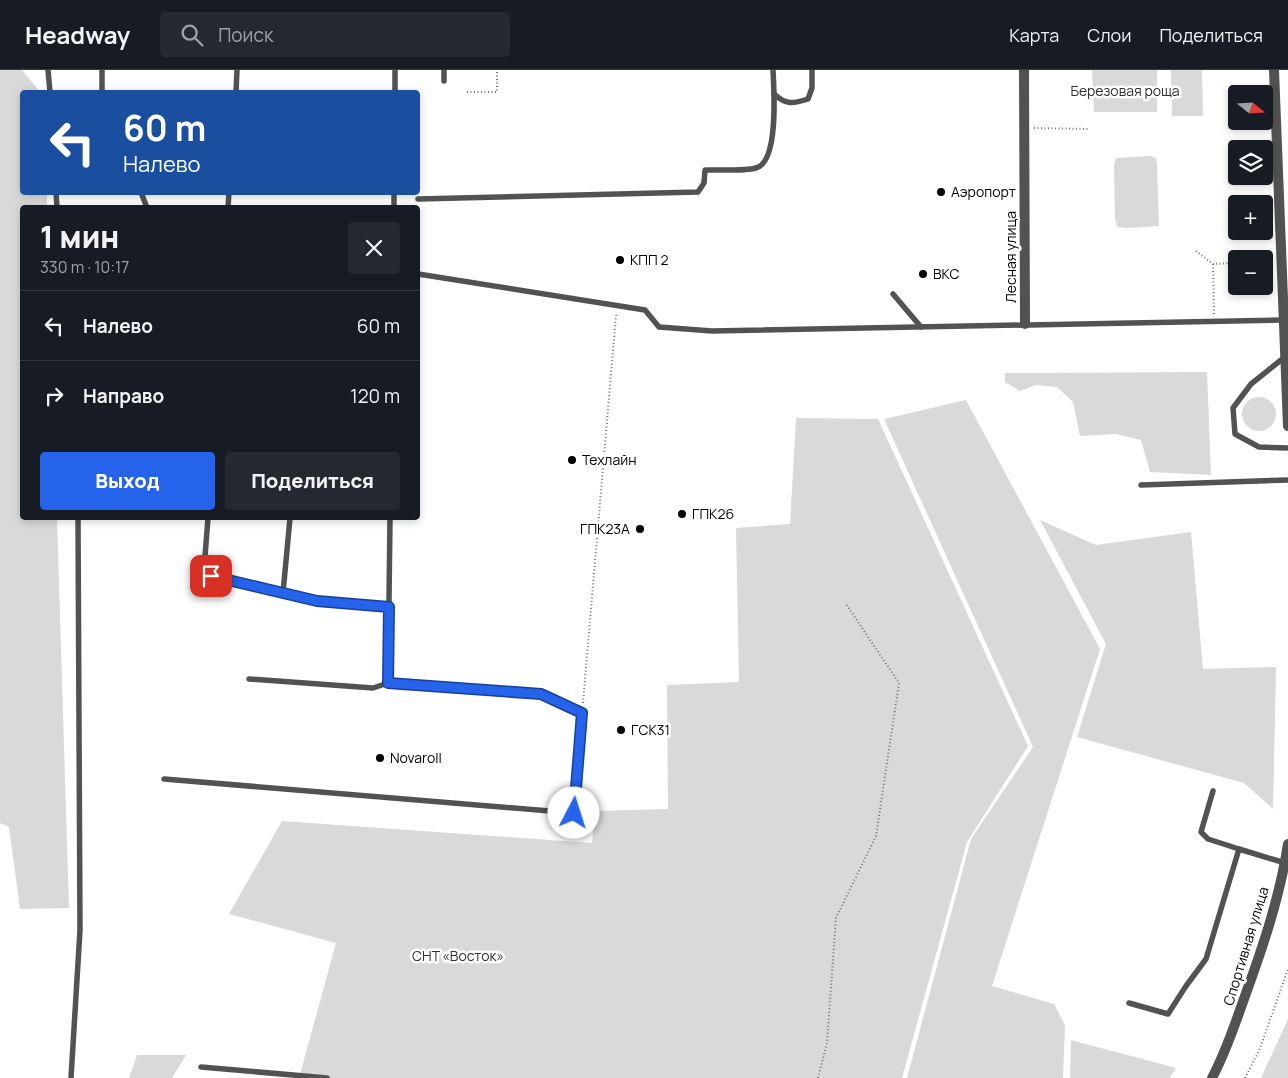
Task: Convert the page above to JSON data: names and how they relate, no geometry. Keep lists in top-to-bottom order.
{
  "streets": {
    "street": ["Лесная улица", "Спортивная улица"]
  },
  "parks": ["Березовая роща", "СНТ «Восток»"],
  "places": [
    "Аэропорт",
    "КПП 2",
    "ВКС",
    "Техлайн",
    "ГПК26",
    "ГПК23А",
    "ГСК31",
    "Novaroll"
  ],
  "north": "right",
  "page": {
    "header": "Headway",
    "search": "Поиск",
    "nav": ["Карта", "Слои", "Поделиться"],
    "map_buttons": ["+", "−"],
    "turn": ["60 m", "Налево"],
    "heading": ["1 мин", "330 m · 10:17"],
    "list": [
      {
        "name": "Налево",
        "value": "60 m"
      },
      {
        "name": "Направо",
        "value": "120 m"
      }
    ],
    "buttons": ["Выход", "Поделиться"]
  }
}
